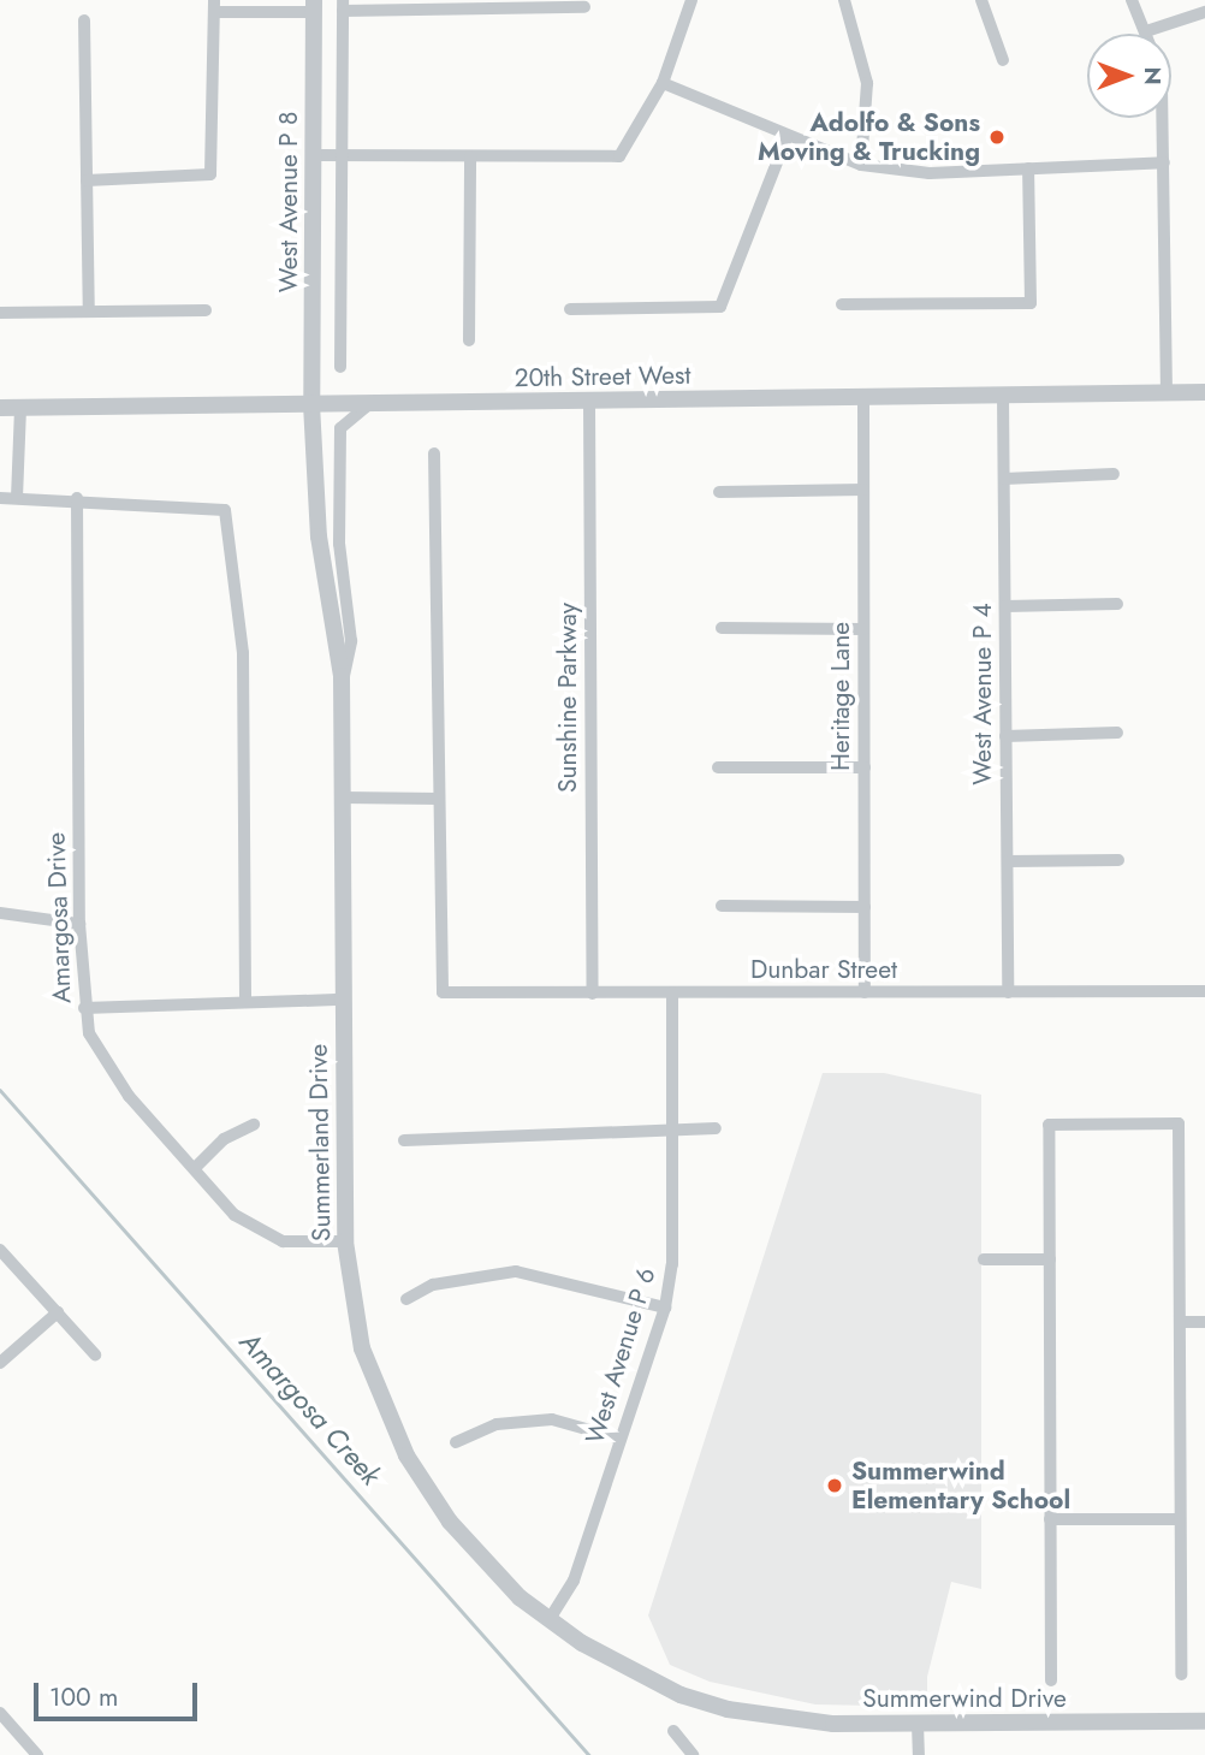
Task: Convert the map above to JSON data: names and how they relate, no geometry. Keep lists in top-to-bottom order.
{
  "streets": {
    "street": [
      "West Avenue P 8",
      "20th Street West",
      "West Avenue P 4",
      "Heritage Lane",
      "Sunshine Parkway",
      "Amargosa Drive",
      "Dunbar Street",
      "Summerland Drive",
      "West Avenue P 6",
      "Summerwind Drive"
    ]
  },
  "crossings": [
    ["West Avenue P 8", "20th Street West"],
    ["West Avenue P 8", "Summerland Drive"],
    ["20th Street West", "West Avenue P 4"],
    ["20th Street West", "Heritage Lane"],
    ["20th Street West", "Sunshine Parkway"],
    ["20th Street West", "Summerland Drive"],
    ["West Avenue P 4", "Dunbar Street"],
    ["Heritage Lane", "Dunbar Street"],
    ["Sunshine Parkway", "Dunbar Street"],
    ["Amargosa Drive", "Summerland Drive"],
    ["Dunbar Street", "West Avenue P 6"],
    ["Summerland Drive", "West Avenue P 6"],
    ["Summerland Drive", "Summerwind Drive"]
  ],
  "water": ["Amargosa Creek"],
  "places": ["Adolfo & Sons Moving & Trucking", "Summerwind Elementary School"],
  "scale_bar": "100 m",
  "north": "right"
}
